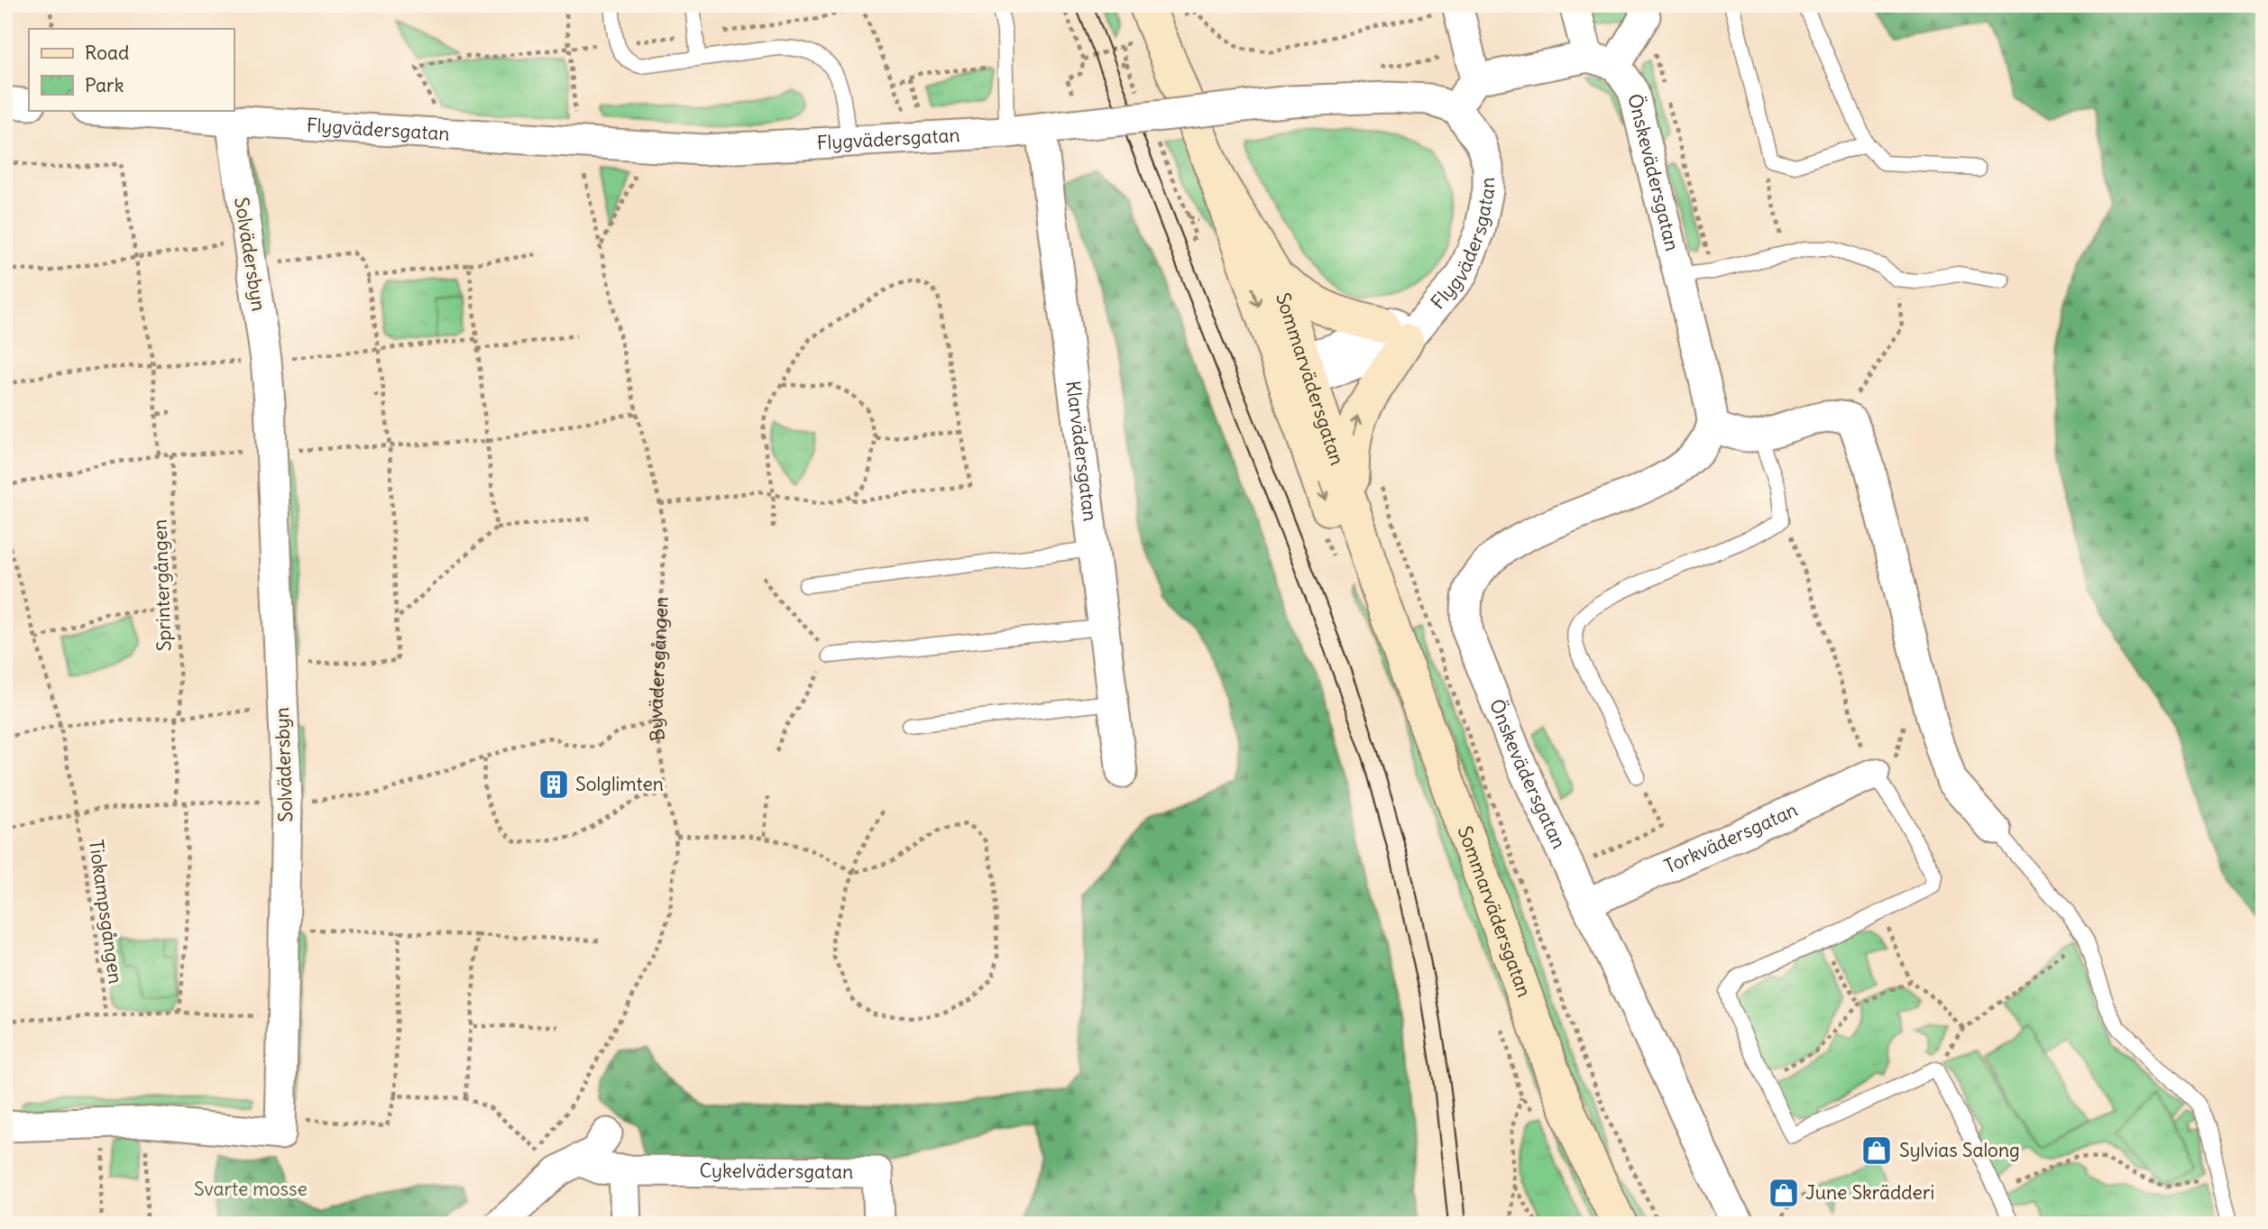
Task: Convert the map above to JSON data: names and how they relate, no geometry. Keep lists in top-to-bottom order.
{
  "streets": {
    "street": [
      "Flygvädersgatan",
      "Önskevädersgatan",
      "Solvädersbyn",
      "Sommarvädersgatan",
      "Klarvädersgatan",
      "Torkvädersgatan",
      "Cykelvädersgatan"
    ],
    "path": ["Sprintergången", "Byvädersgången", "Tiokampsgången"]
  },
  "crossings": [
    ["Flygvädersgatan", "Solvädersbyn"],
    ["Flygvädersgatan", "Sommarvädersgatan"],
    ["Flygvädersgatan", "Klarvädersgatan"],
    ["Önskevädersgatan", "Torkvädersgatan"],
    ["Byvädersgången", "Cykelvädersgatan"]
  ],
  "parks": ["Svarte mosse"],
  "places": {
    "building": ["Solglimten"],
    "shop": ["Sylvias Salong", "June Skrädderi"]
  },
  "legend": ["Road", "Park"]
}
